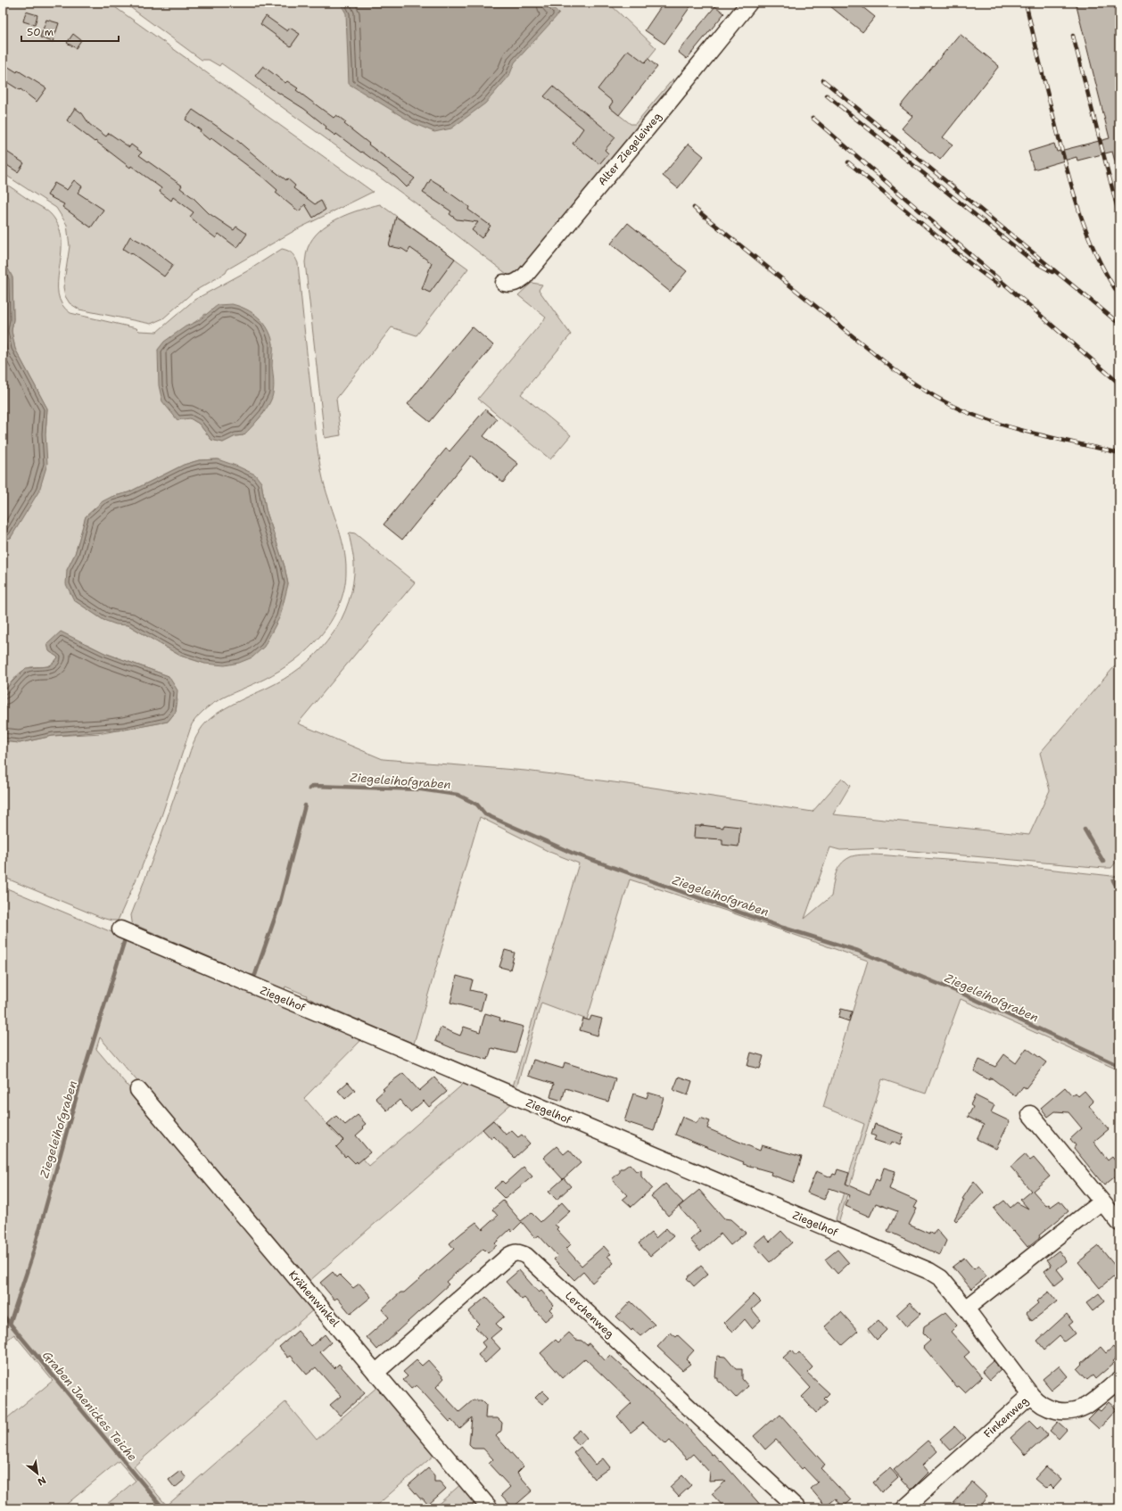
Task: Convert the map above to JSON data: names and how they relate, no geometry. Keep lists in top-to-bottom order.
{
  "streets": {
    "street": [
      "Alter Ziegeleiweg",
      "Ziegelhof",
      "Krähenwinkel",
      "Lerchenweg",
      "Finkenweg"
    ]
  },
  "crossings": [
    ["Ziegelhof", "Finkenweg"],
    ["Krähenwinkel", "Lerchenweg"]
  ],
  "water": ["Ziegeleihofgraben", "Graben Jaenickes Teiche"],
  "scale_bar": "50 m",
  "north": "bottom right"
}
